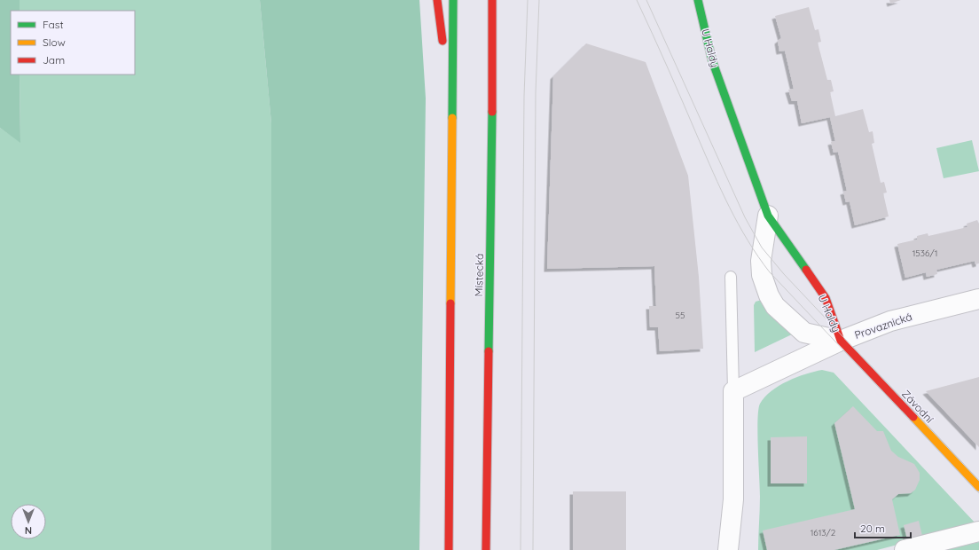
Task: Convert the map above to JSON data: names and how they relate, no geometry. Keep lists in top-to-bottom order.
{
  "streets": {
    "main road": ["U Haldy", "Místecká", "Závodní"],
    "street": ["Provaznická"]
  },
  "crossings": [
    ["U Haldy", "Provaznická"],
    ["U Haldy", "Závodní"],
    ["Provaznická", "Závodní"]
  ],
  "house_numbers": ["1536/1", "55", "1613/2"],
  "legend": ["Fast", "Slow", "Jam"],
  "scale_bar": "20 m",
  "north": "bottom"
}
